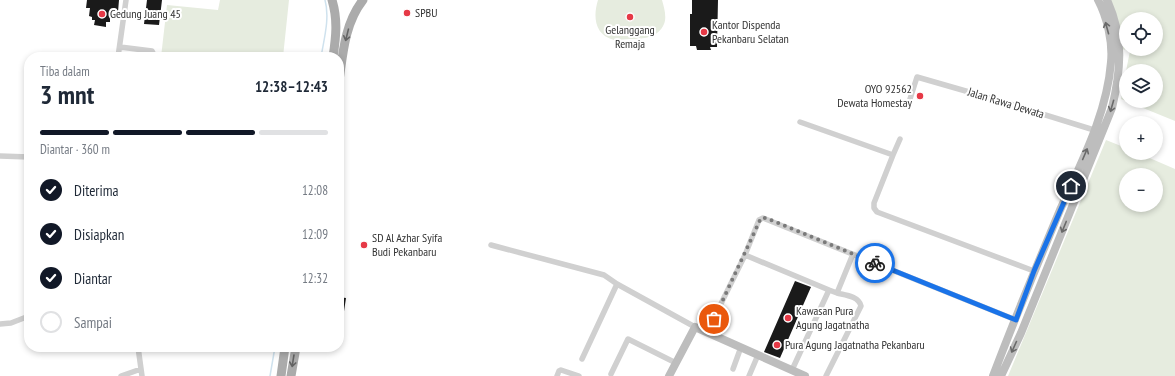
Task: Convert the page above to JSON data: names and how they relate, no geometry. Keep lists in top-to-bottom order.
{
  "streets": {
    "street": ["Jalan Rawa Dewata"]
  },
  "places": [
    "SPBU",
    "Gedung Juang 45",
    "Gelanggang Remaja",
    "Kantor Dispenda Pekanbaru Selatan",
    "OYO 92562 Dewata Homestay",
    "SD Al Azhar Syifa Budi Pekanbaru",
    "Kawasan Pura Agung Jagatnatha",
    "Pura Agung Jagatnatha Pekanbaru"
  ],
  "page": {
    "map_buttons": ["+", "−"],
    "heading": ["3 mnt", "Tiba dalam", "12:38–12:43"],
    "bar": "Diantar · 360 m",
    "list": [
      ["Diterima", "12:08"],
      ["Disiapkan", "12:09"],
      ["Diantar", "12:32"],
      "Sampai"
    ]
  }
}
